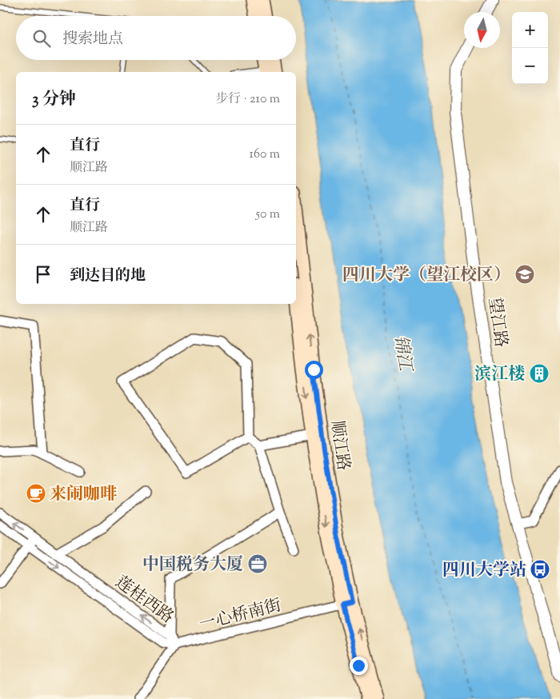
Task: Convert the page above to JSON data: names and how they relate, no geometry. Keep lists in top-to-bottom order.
{
  "streets": {
    "main road": ["顺江路"],
    "street": ["望江路", "莲桂西路", "一心桥南街"]
  },
  "crossings": [
    ["顺江路", "一心桥南街"],
    ["莲桂西路", "一心桥南街"]
  ],
  "water": ["锦江"],
  "places": {
    "school or university": ["四川大学（望江校区）"],
    "building": ["滨江楼"],
    "cafe": ["来闹咖啡"],
    "office": ["中国税务大厦"],
    "bus stop": ["四川大学站"]
  },
  "north": "bottom",
  "page": {
    "map_buttons": ["+", "−"],
    "search": "搜索地点",
    "heading": ["3 分钟", "步行 · 210 m"],
    "list": [
      ["直行", "顺江路", "160 m"],
      ["直行", "顺江路", "50 m"],
      "到达目的地"
    ]
  }
}
